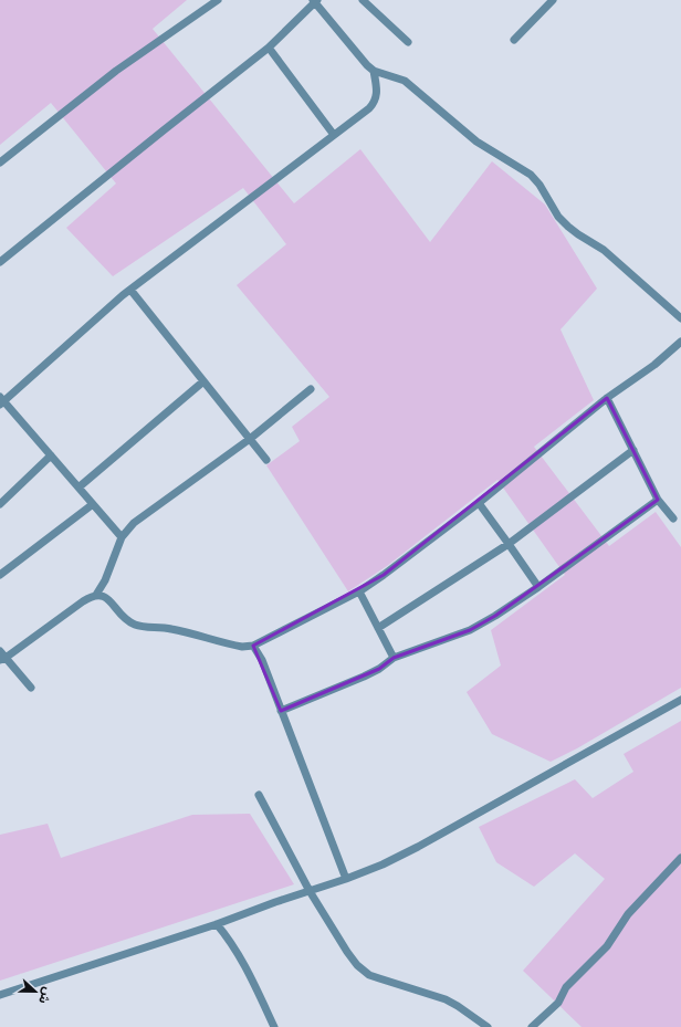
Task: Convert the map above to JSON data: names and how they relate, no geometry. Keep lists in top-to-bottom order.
{
  "north": "right"
}
